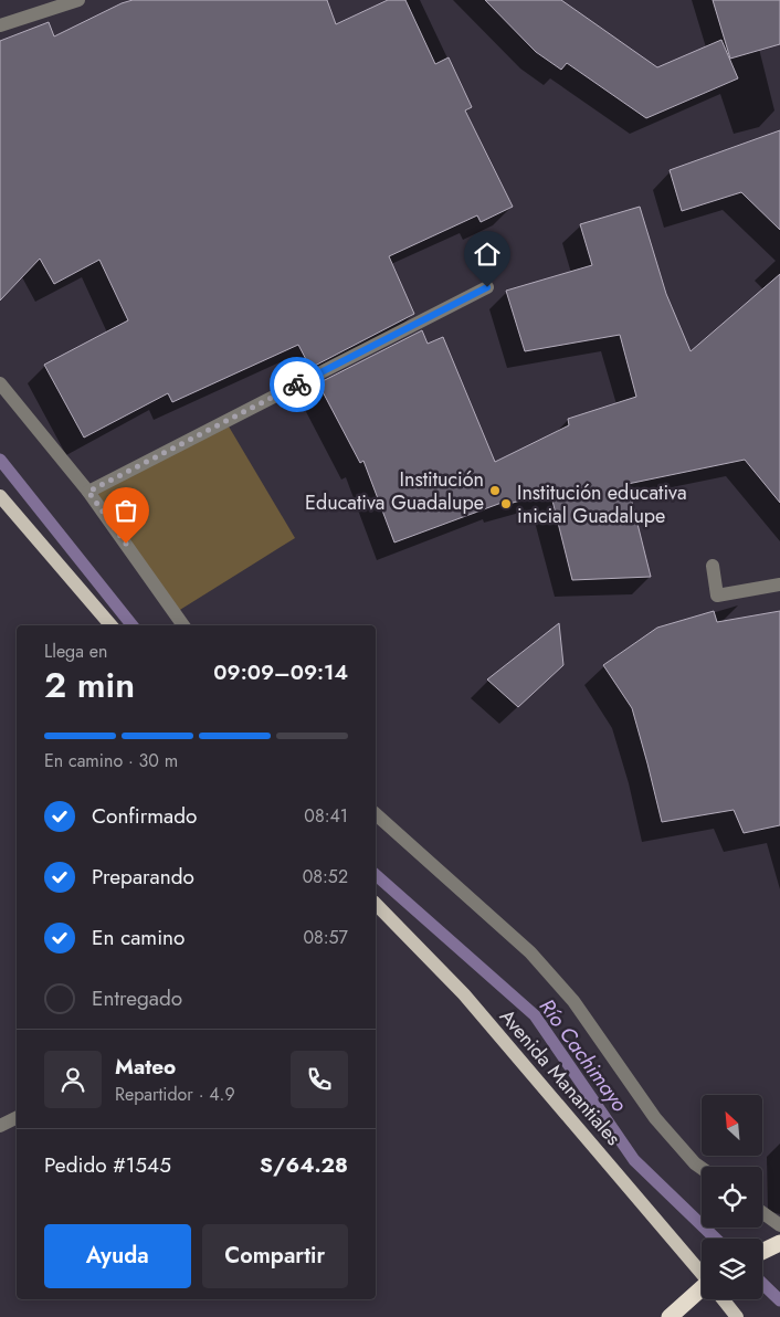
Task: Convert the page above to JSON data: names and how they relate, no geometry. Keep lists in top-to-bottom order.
{
  "streets": {
    "main road": ["Avenida Manantiales"]
  },
  "water": ["Río Cachimayo"],
  "places": ["Institución Educativa Guadalupe", "Institución educativa inicial Guadalupe"],
  "north": "top left",
  "page": {
    "heading": ["2 min", "Llega en", "09:09–09:14"],
    "panel": [
      "Mateo",
      "Repartidor · 4.9",
      "Pedido #1545",
      "S/64.28"
    ],
    "bar": "En camino · 30 m",
    "list": [
      ["Confirmado", "08:41"],
      ["Preparando", "08:52"],
      ["En camino", "08:57"],
      "Entregado"
    ],
    "buttons": ["Ayuda", "Compartir"]
  }
}
